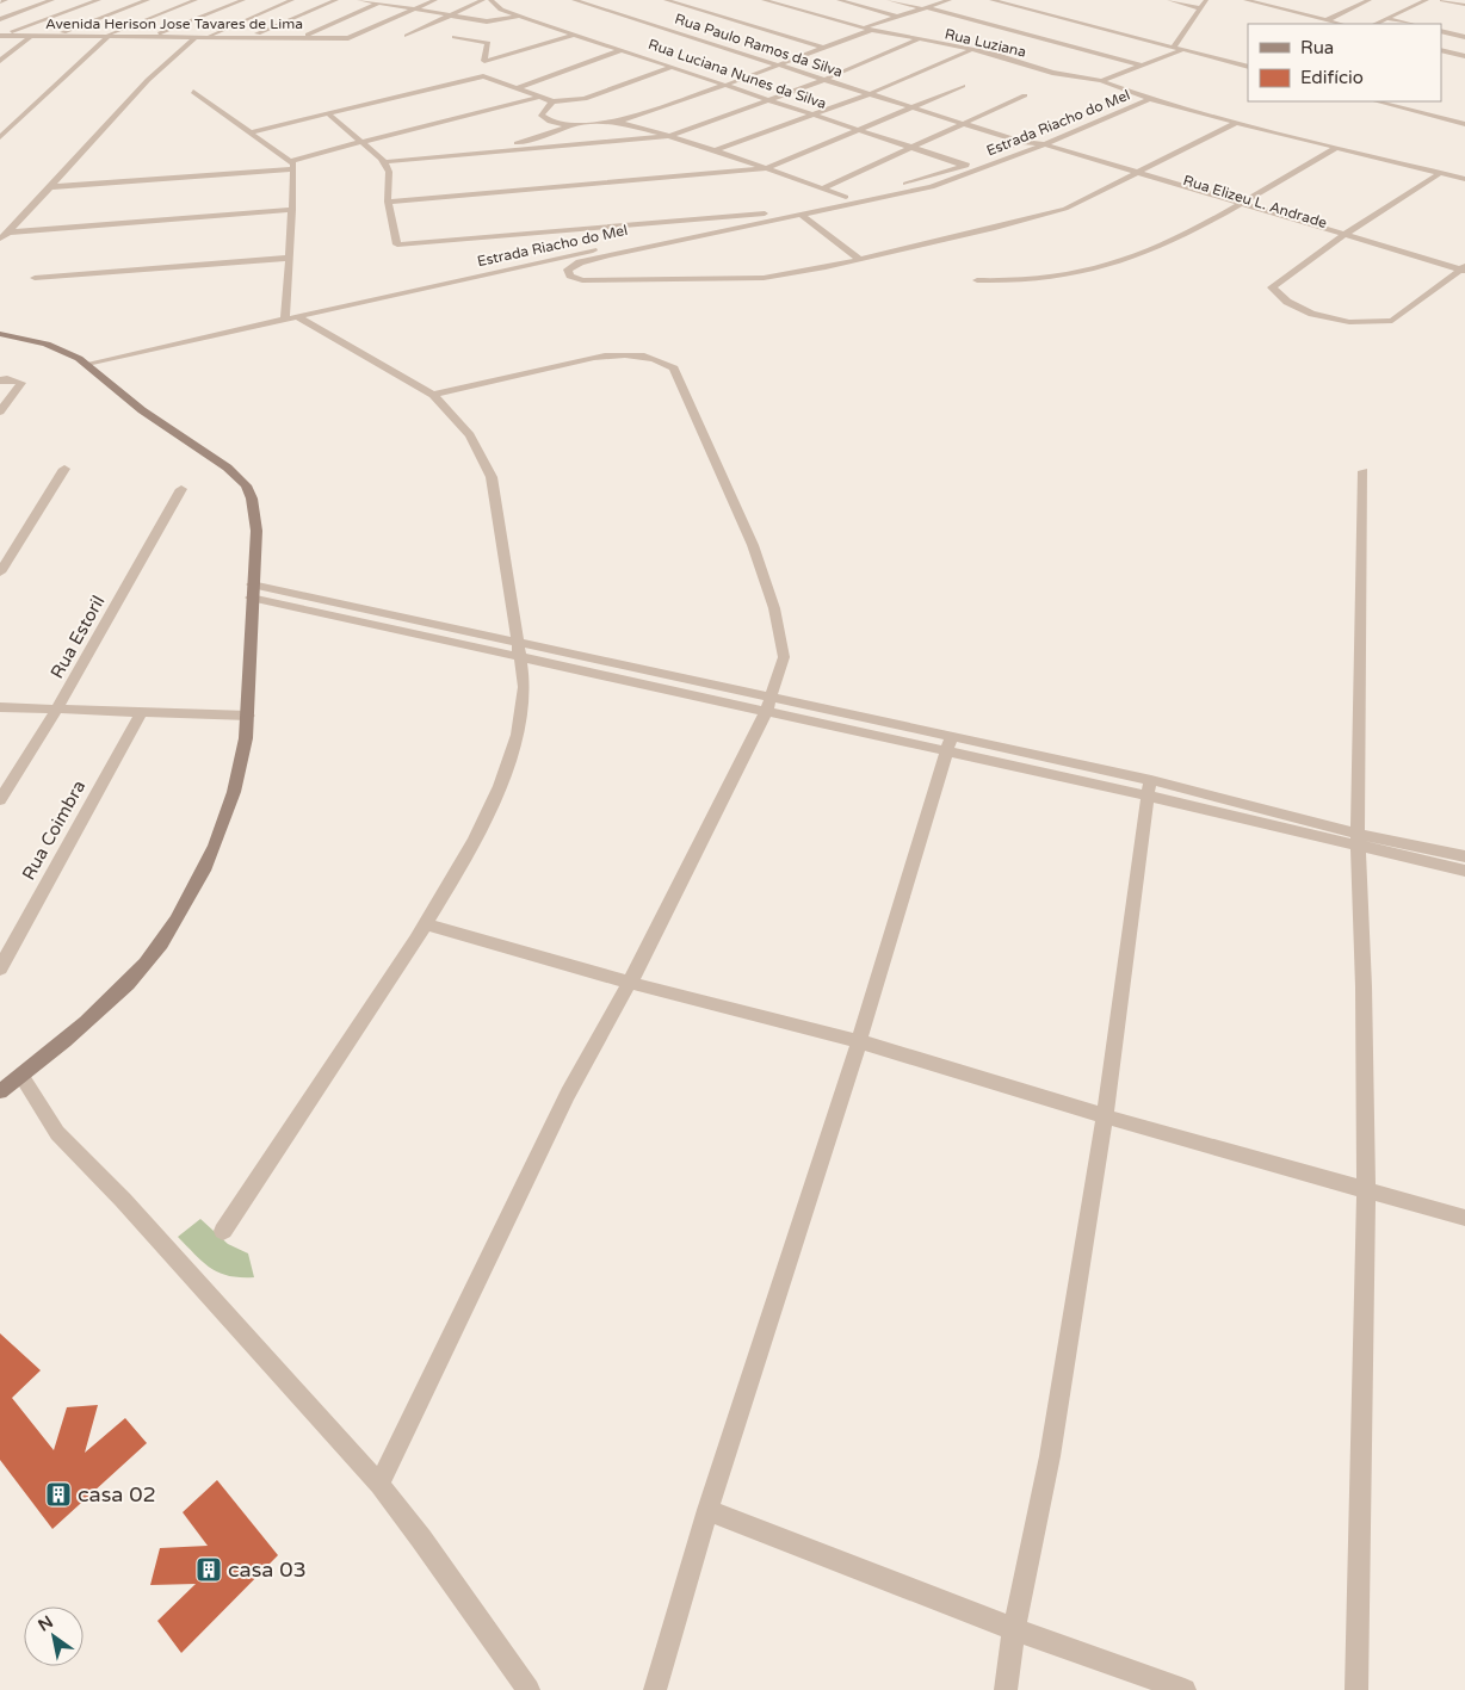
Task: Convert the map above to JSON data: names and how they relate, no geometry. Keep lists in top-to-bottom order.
{
  "streets": {
    "street": [
      "Avenida Herison Jose Tavares de Lima",
      "Rua Luziana",
      "Rua Paulo Ramos da Silva",
      "Rua Luciana Nunes da Silva",
      "Estrada Riacho do Mel",
      "Rua Elizeu L. Andrade",
      "Rua Estoril",
      "Rua Coimbra"
    ]
  },
  "crossings": [
    ["Rua Luziana", "Rua Paulo Ramos da Silva"],
    ["Rua Luziana", "Estrada Riacho do Mel"],
    ["Rua Paulo Ramos da Silva", "Rua Luciana Nunes da Silva"],
    ["Rua Paulo Ramos da Silva", "Estrada Riacho do Mel"],
    ["Rua Paulo Ramos da Silva", "Rua Elizeu L. Andrade"],
    ["Rua Luciana Nunes da Silva", "Estrada Riacho do Mel"],
    ["Estrada Riacho do Mel", "Rua Elizeu L. Andrade"]
  ],
  "places": {
    "building": ["casa 02", "casa 03"]
  },
  "legend": ["Rua", "Edifício"],
  "north": "top left"
}
